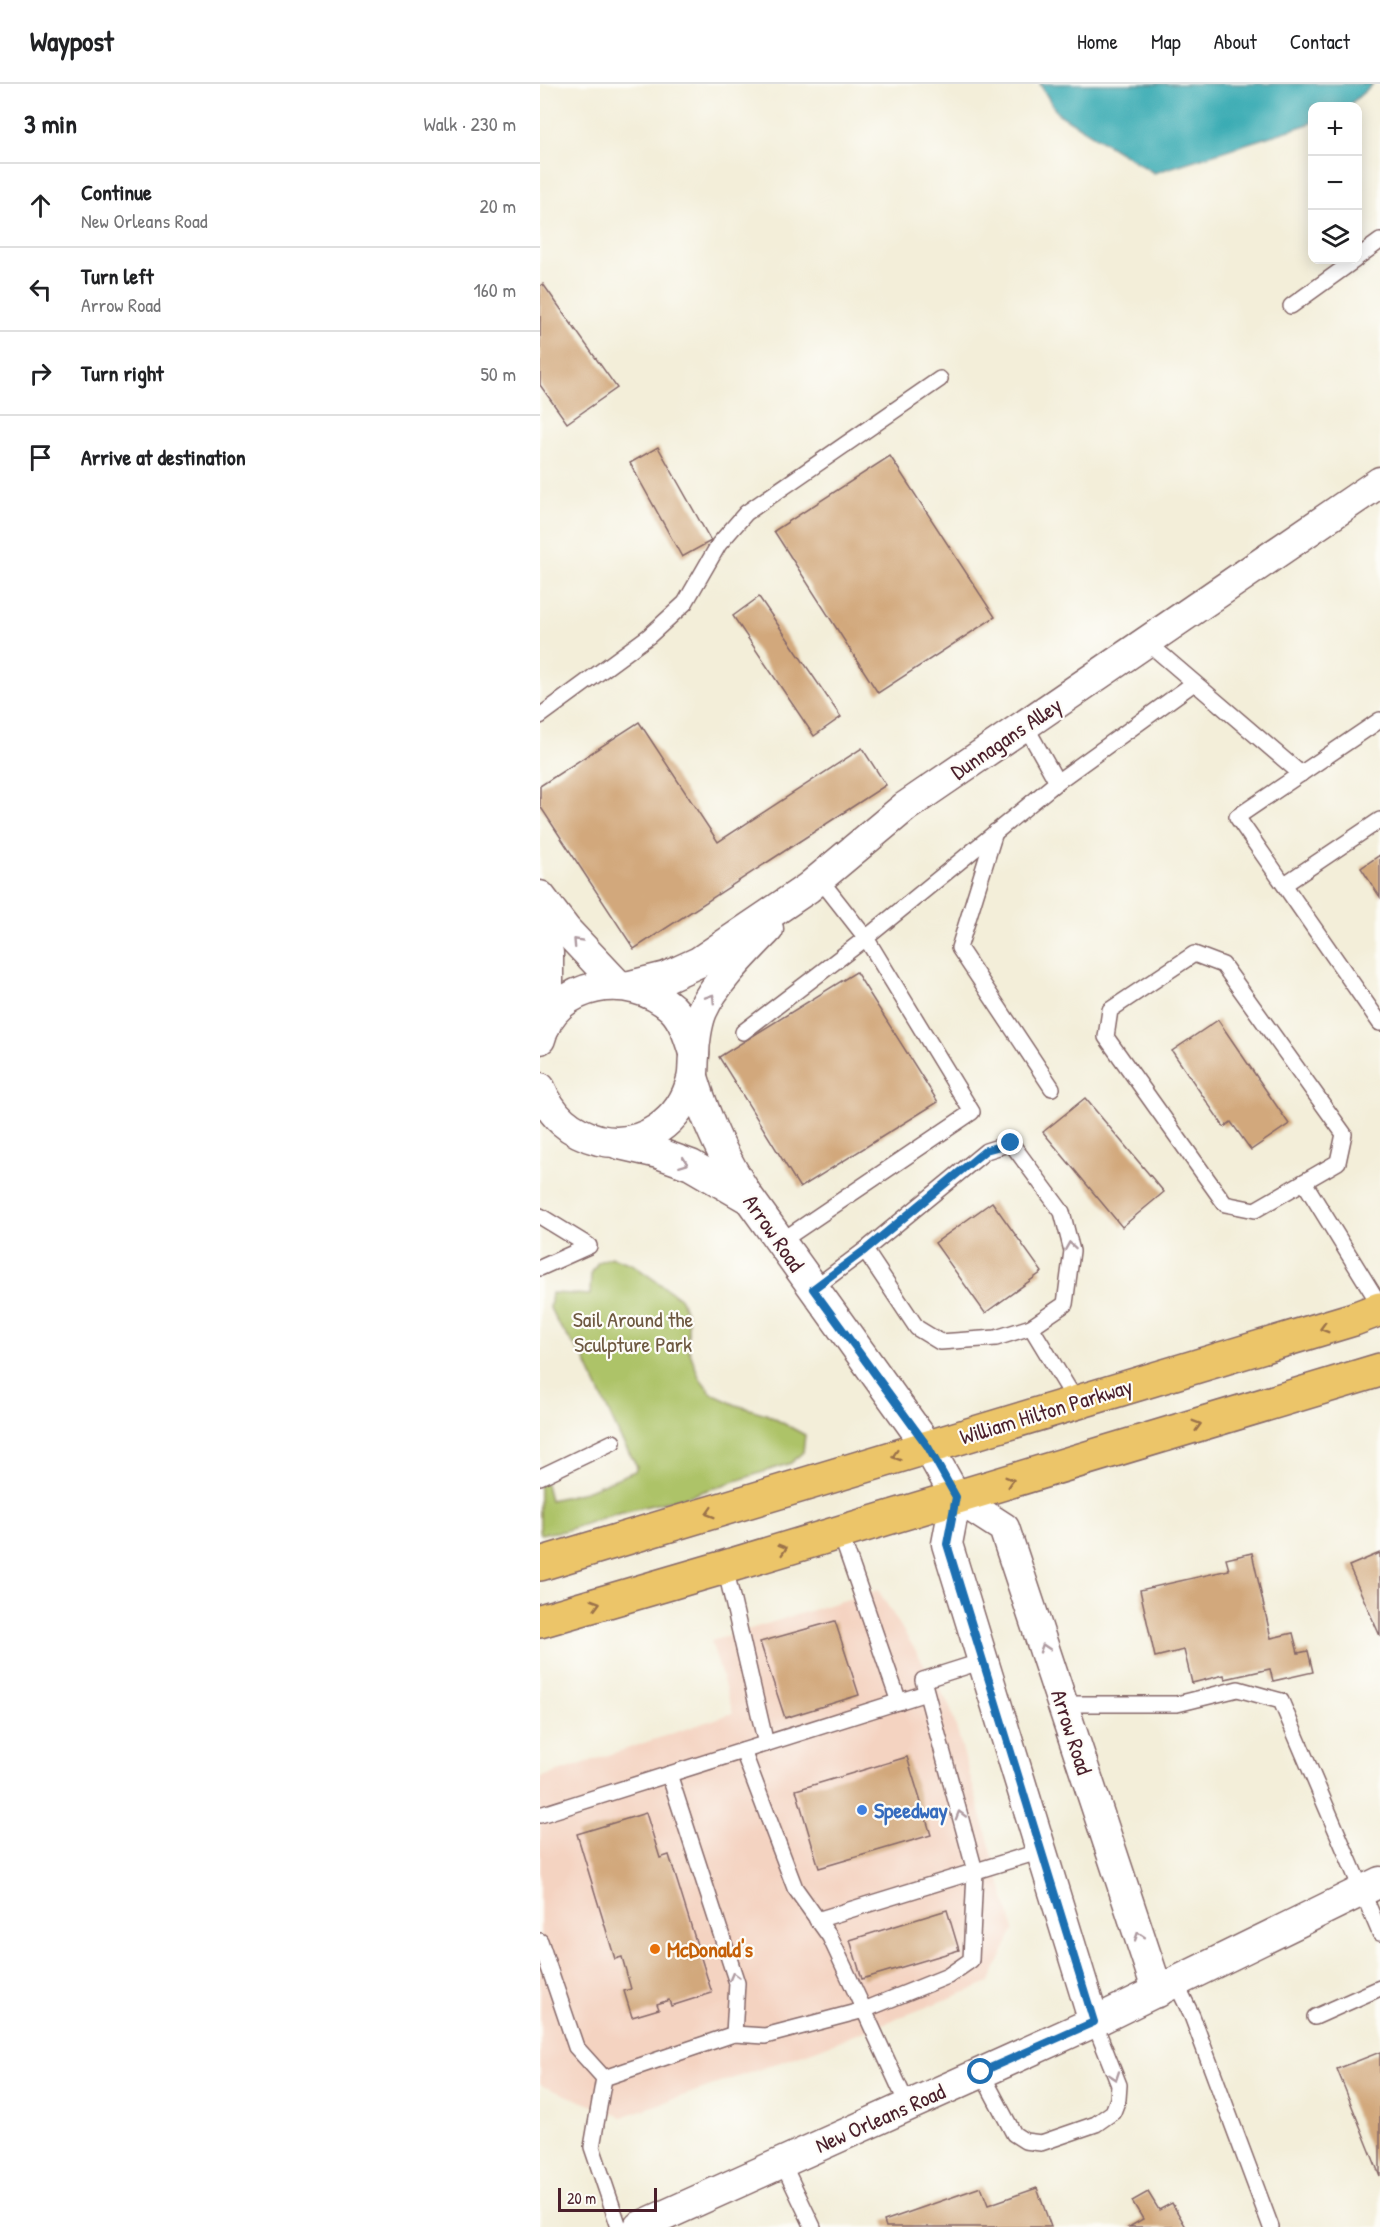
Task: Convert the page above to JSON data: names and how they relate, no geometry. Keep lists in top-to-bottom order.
{
  "streets": {
    "highway": ["William Hilton Parkway"],
    "street": ["Dunnagans Alley", "Arrow Road", "New Orleans Road"]
  },
  "crossings": [
    ["Dunnagans Alley", "Arrow Road"],
    ["Arrow Road", "William Hilton Parkway"],
    ["Arrow Road", "New Orleans Road"]
  ],
  "parks": ["Sail Around the Sculpture Park"],
  "places": ["Speedway", "McDonald's"],
  "scale_bar": "20 m",
  "page": {
    "header": "Waypost",
    "nav": [
      "Home",
      "Map",
      "About",
      "Contact"
    ],
    "heading": ["3 min", "Walk · 230 m"],
    "map_buttons": ["+", "−"],
    "list": [
      ["Continue", "New Orleans Road", "20 m"],
      ["Turn left", "Arrow Road", "160 m"],
      ["Turn right", "50 m"],
      "Arrive at destination"
    ],
    "scale": "20 m"
  }
}
